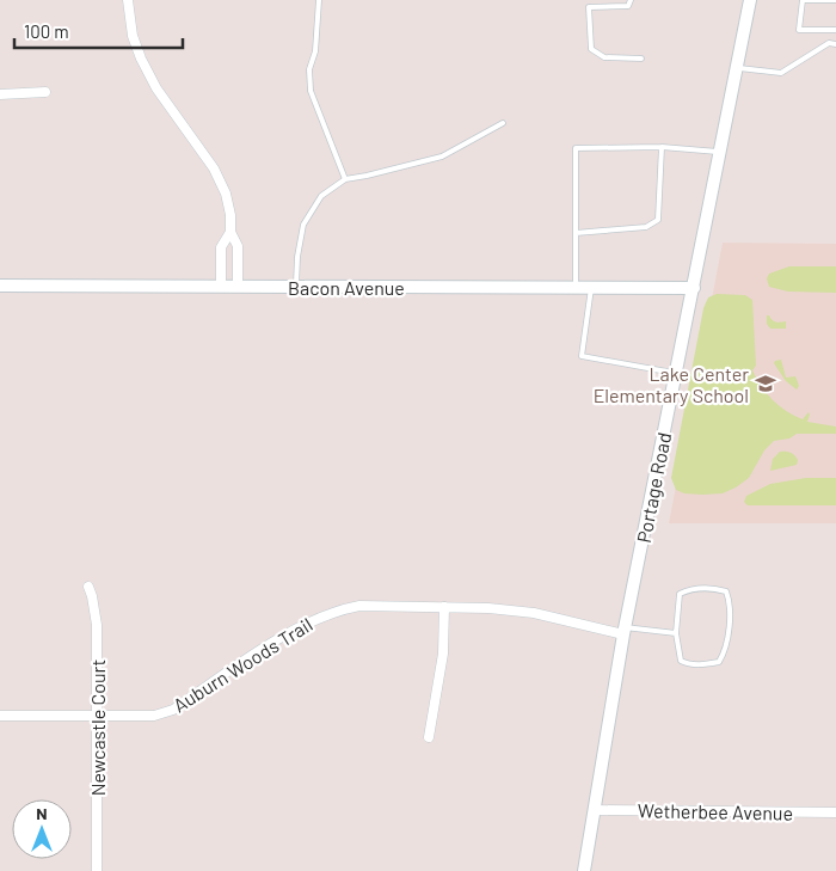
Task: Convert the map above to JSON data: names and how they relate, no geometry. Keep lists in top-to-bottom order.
{
  "streets": {
    "street": [
      "Bacon Avenue",
      "Portage Road",
      "Auburn Woods Trail",
      "Newcastle Court",
      "Wetherbee Avenue"
    ]
  },
  "crossings": [
    ["Bacon Avenue", "Portage Road"],
    ["Portage Road", "Auburn Woods Trail"],
    ["Portage Road", "Wetherbee Avenue"],
    ["Auburn Woods Trail", "Newcastle Court"]
  ],
  "places": {
    "school or university": ["Lake Center Elementary School"]
  },
  "scale_bar": "100 m",
  "north": "top"
}
